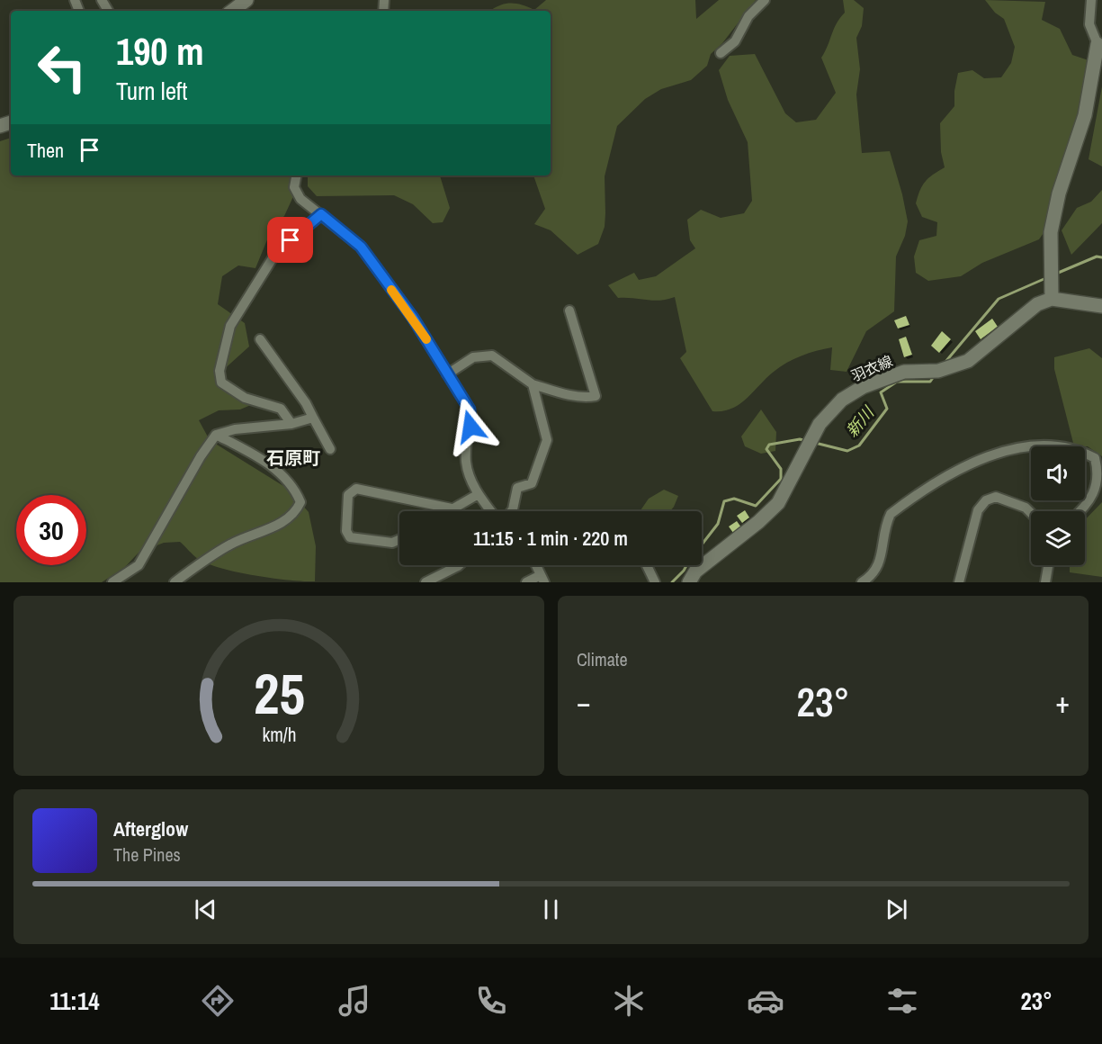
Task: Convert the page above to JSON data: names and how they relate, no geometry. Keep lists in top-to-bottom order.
{
  "streets": {
    "street": ["羽衣線"]
  },
  "districts": ["石原町"],
  "water": ["新川"],
  "page": {
    "turn": ["190 m", "Turn left"],
    "then": "Then",
    "limit": "30",
    "trip": "11:15 · 1 min · 220 m",
    "tile": "Climate",
    "heat": ["−", "23°", "+"],
    "song": ["Afterglow", "The Pines"],
    "tabs": ["11:14", "23°"],
    "gauge": ["25", "km/h"]
  }
}
